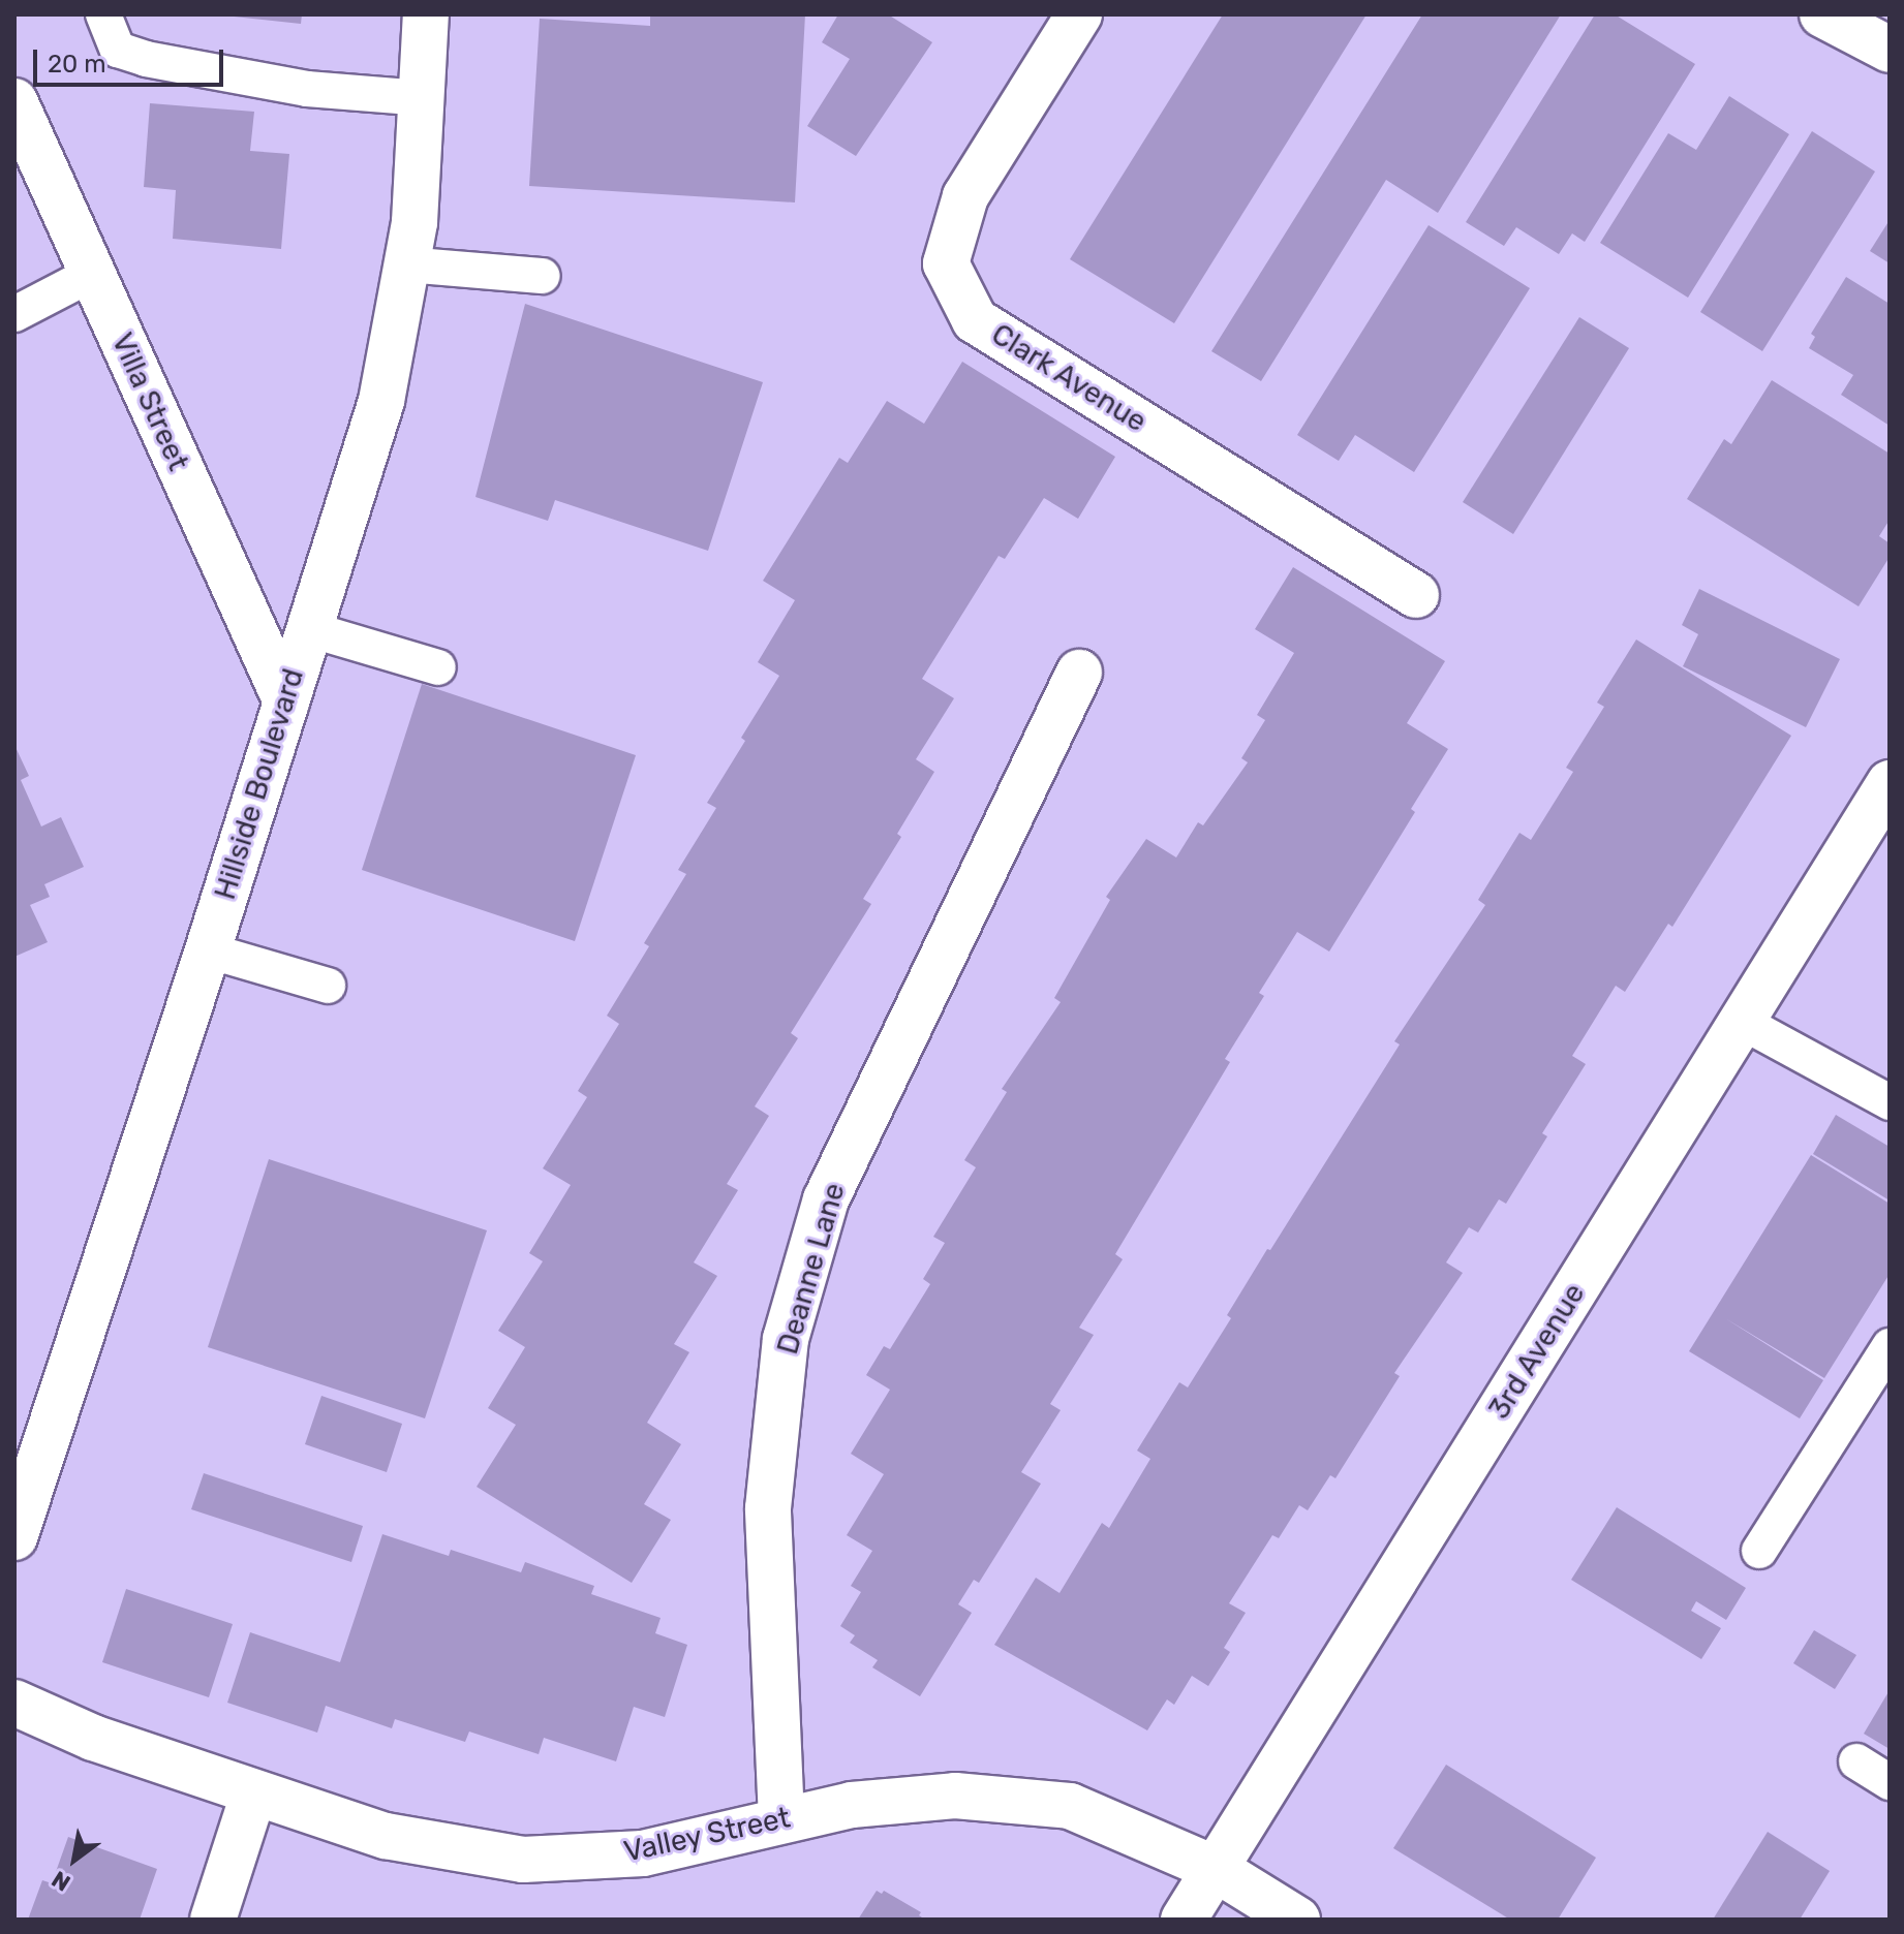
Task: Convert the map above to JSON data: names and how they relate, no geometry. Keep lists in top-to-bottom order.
{
  "streets": {
    "street": [
      "Clark Avenue",
      "Villa Street",
      "Hillside Boulevard",
      "Deanne Lane",
      "3rd Avenue",
      "Valley Street"
    ]
  },
  "crossings": [
    ["Villa Street", "Hillside Boulevard"],
    ["Deanne Lane", "Valley Street"],
    ["3rd Avenue", "Valley Street"]
  ],
  "scale_bar": "20 m",
  "north": "bottom left"
}
